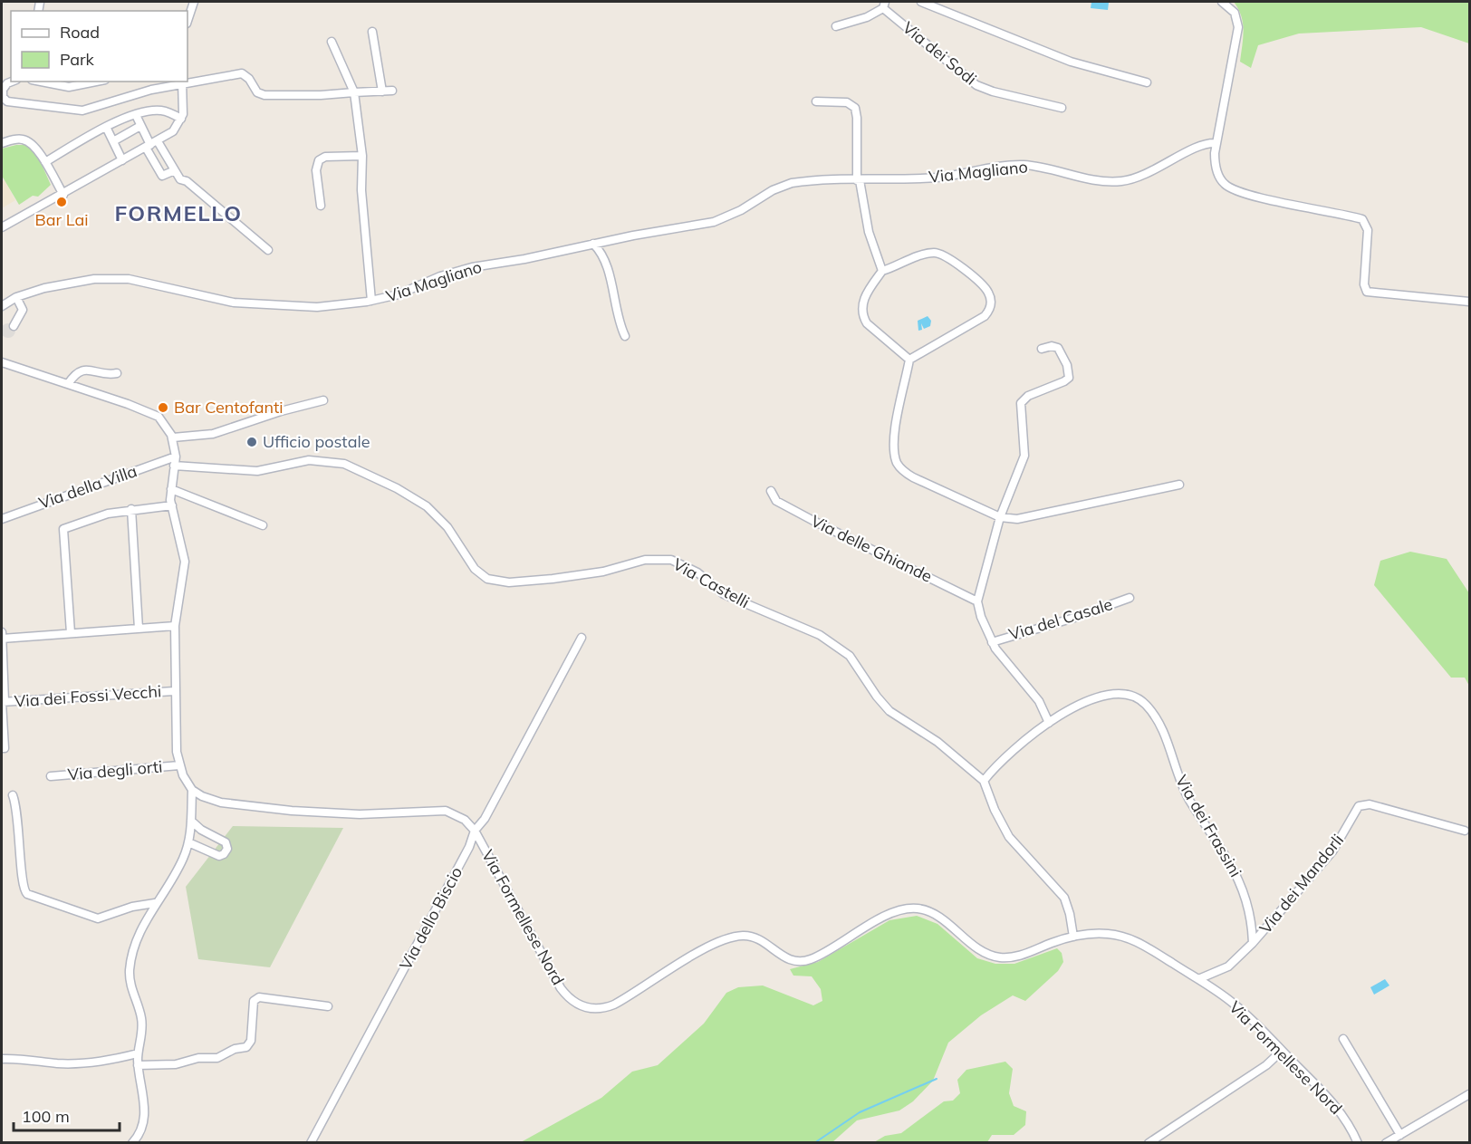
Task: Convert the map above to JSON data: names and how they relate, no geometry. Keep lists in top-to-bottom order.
{
  "streets": {
    "street": [
      "Via dei Sodi",
      "Via Magliano",
      "Via della Villa",
      "Via delle Ghiande",
      "Via Castelli",
      "Via del Casale",
      "Via dei Fossi Vecchi",
      "Via degli orti",
      "Via dei Frassini",
      "Via dei Mandorli",
      "Via Formellese Nord",
      "Via dello Biscio"
    ]
  },
  "crossings": [
    ["Via Castelli", "Via dei Frassini"],
    ["Via Castelli", "Via Formellese Nord"],
    ["Via dei Frassini", "Via dei Mandorli"],
    ["Via dei Mandorli", "Via Formellese Nord"],
    ["Via Formellese Nord", "Via dello Biscio"]
  ],
  "districts": ["FORMELLO"],
  "places": ["Bar Lai", "Bar Centofanti", "Ufficio postale"],
  "legend": ["Road", "Park"],
  "scale_bar": "100 m"
}
